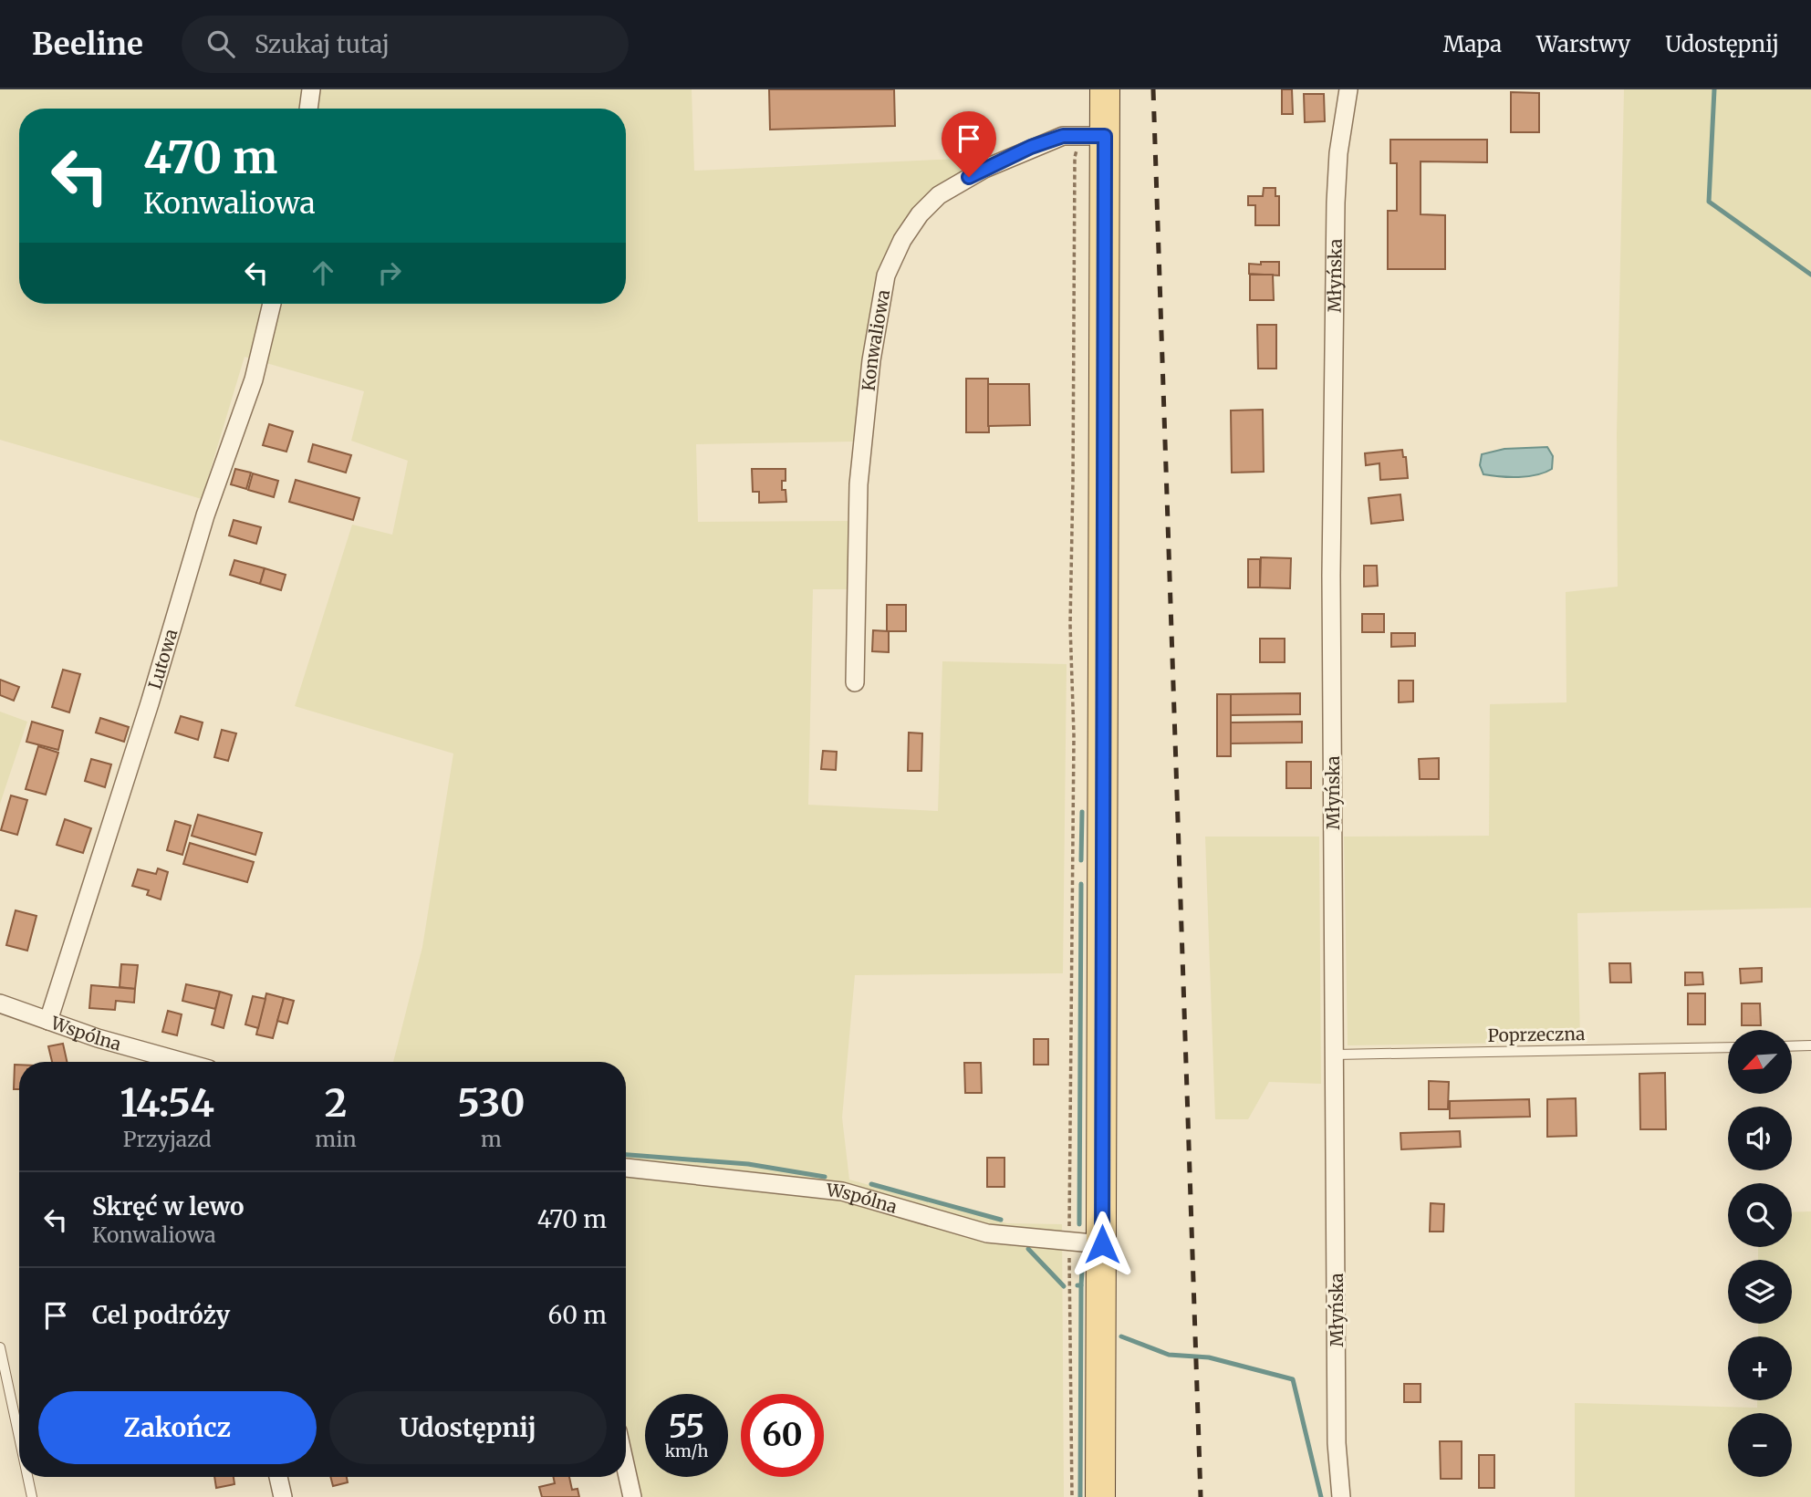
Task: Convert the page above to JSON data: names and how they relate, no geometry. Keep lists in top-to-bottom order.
{
  "streets": {
    "street": [
      "Młyńska",
      "Konwaliowa",
      "Lutowa",
      "Wspólna"
    ],
    "lane": ["Poprzeczna"]
  },
  "crossings": [
    ["Młyńska", "Poprzeczna"],
    ["Lutowa", "Wspólna"]
  ],
  "north": "bottom left",
  "page": {
    "header": "Beeline",
    "search": "Szukaj tutaj",
    "nav": ["Mapa", "Warstwy", "Udostępnij"],
    "turn": ["470 m", "Konwaliowa"],
    "map_buttons": ["+", "−"],
    "eta": [
      "14:54",
      "Przyjazd",
      "2",
      "min",
      "530",
      "m"
    ],
    "list": [
      {
        "name": "Skręć w lewo",
        "note": "Konwaliowa",
        "value": "470 m"
      },
      {
        "name": "Cel podróży",
        "value": "60 m"
      }
    ],
    "buttons": ["Zakończ", "Udostępnij"],
    "speed": "55 km/h",
    "limit": "60"
  }
}
